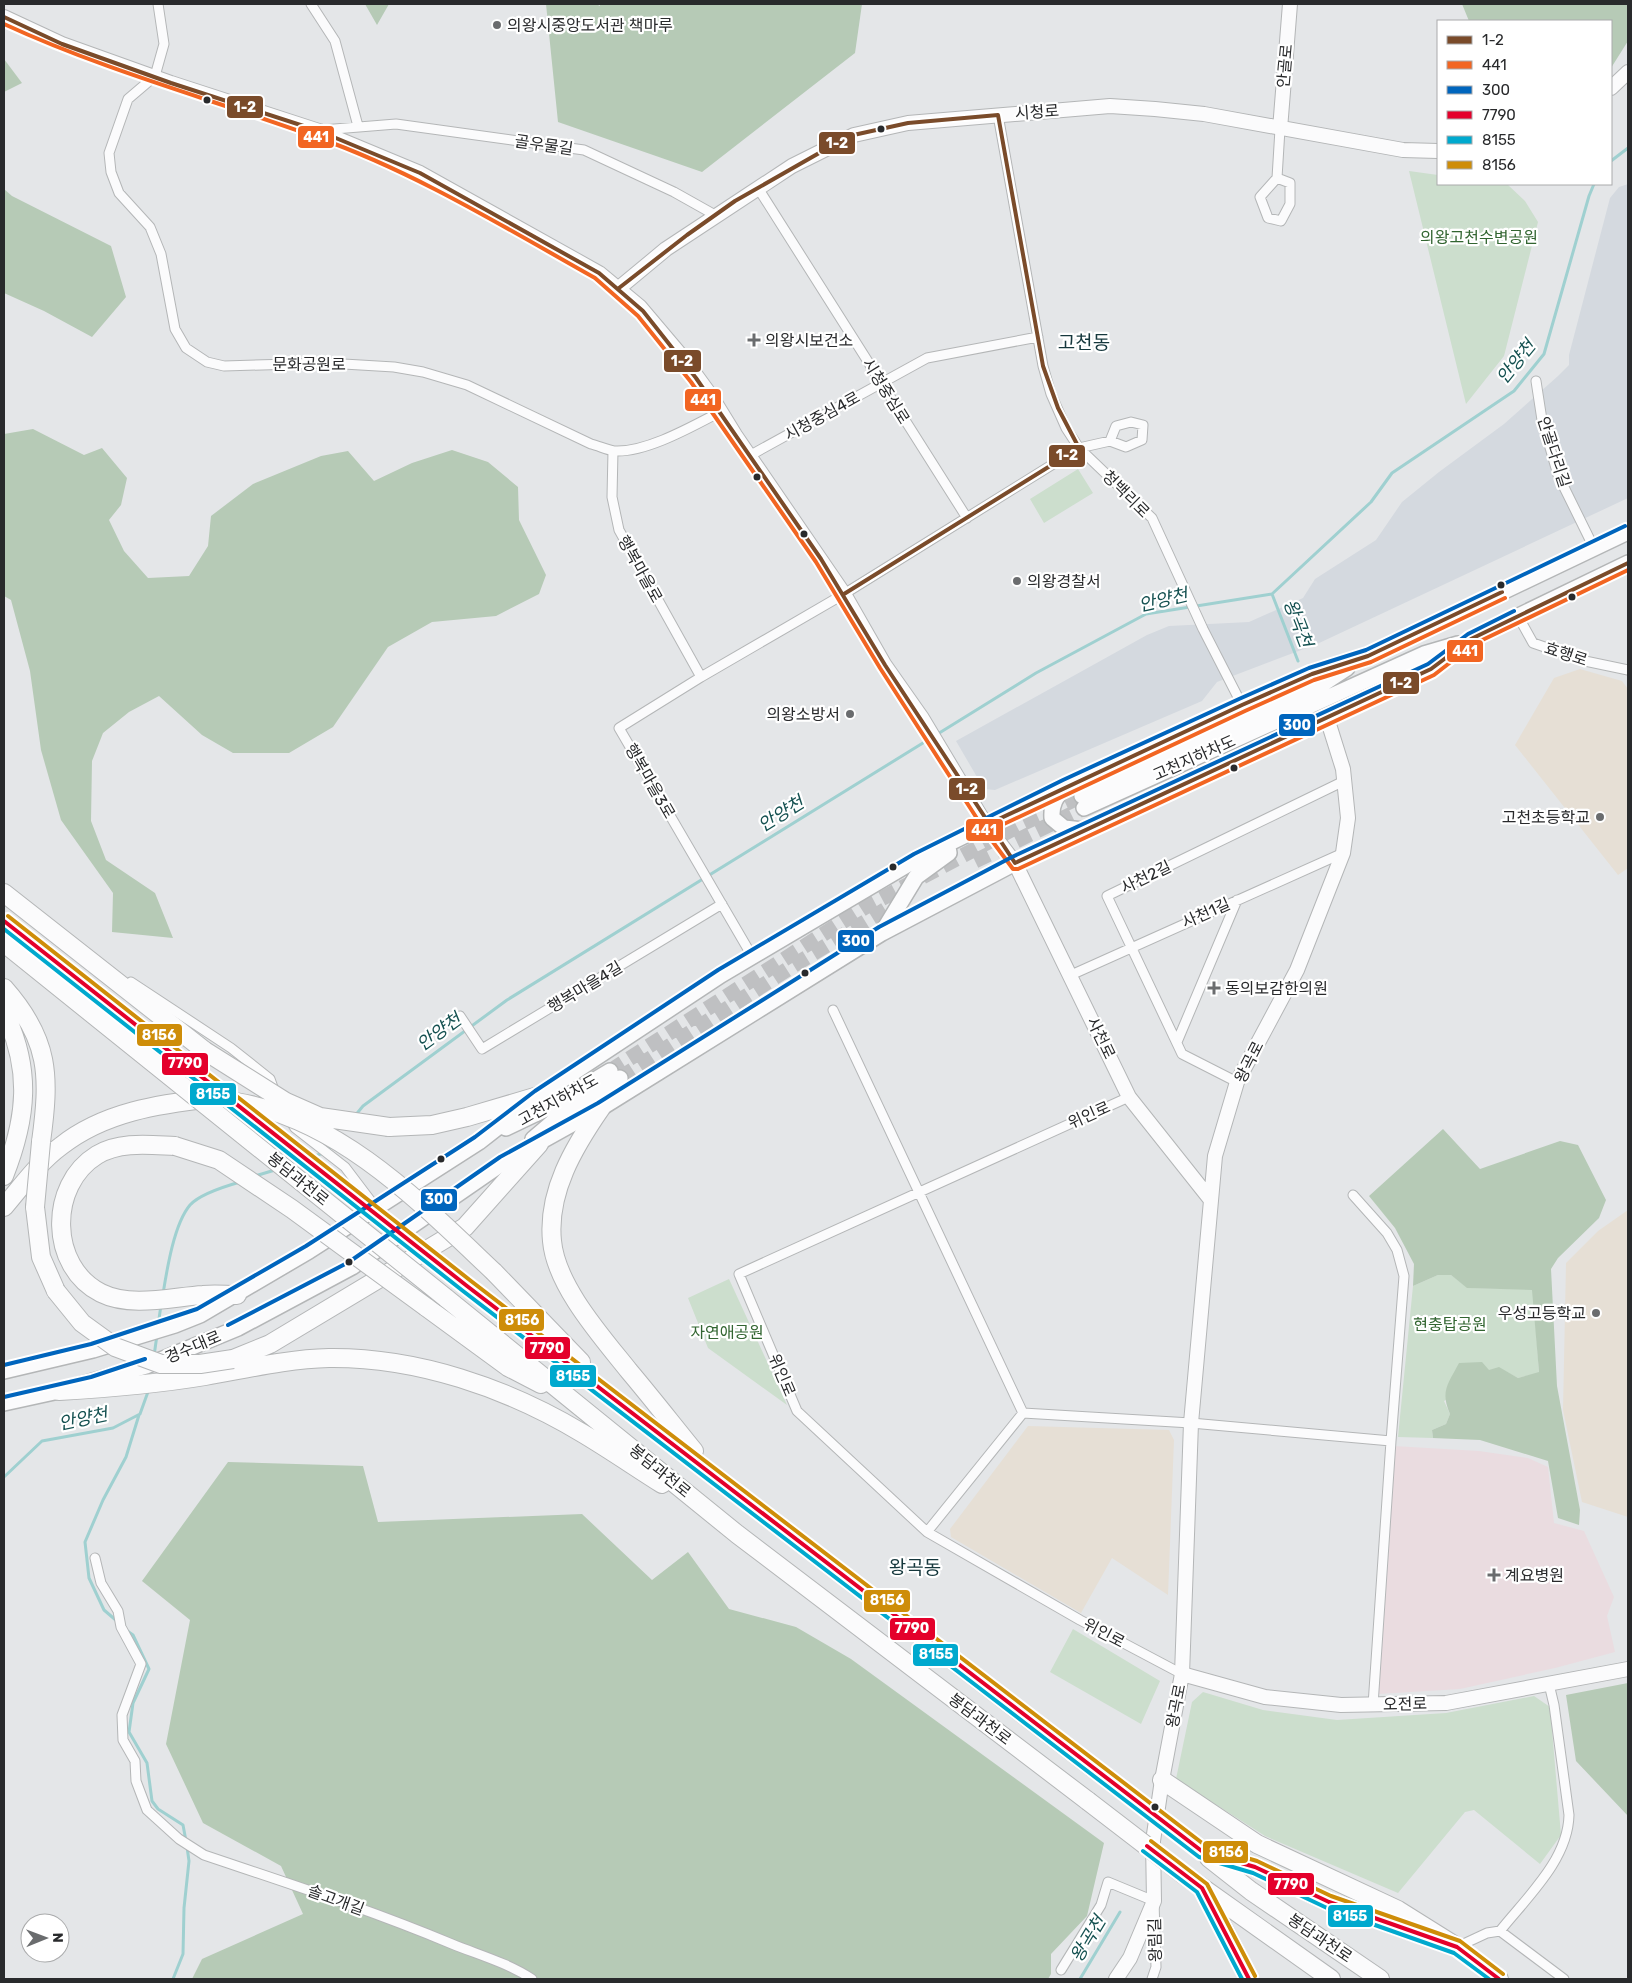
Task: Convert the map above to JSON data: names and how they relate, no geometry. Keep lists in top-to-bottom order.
{
  "streets": {
    "highway": ["봉담과천로"],
    "main road": ["고천지하차도", "경수대로"],
    "street": [
      "안골로",
      "시청로",
      "골우물길",
      "문화공원로",
      "시청중심로",
      "시청중심4로",
      "안골다리길",
      "청백리로",
      "행복마을로",
      "효행로",
      "행복마을3로",
      "사천2길",
      "사천1길",
      "행복마을4길",
      "사천로",
      "왕곡로",
      "위인로",
      "오전로",
      "솔고개길",
      "왕림길"
    ]
  },
  "crossings": [
    ["안골로", "시청로"],
    ["시청로", "골우물길"],
    ["시청로", "시청중심로"],
    ["시청로", "청백리로"],
    ["시청로", "사천로"],
    ["골우물길", "사천로"],
    ["문화공원로", "행복마을로"],
    ["문화공원로", "사천로"],
    ["시청중심로", "시청중심4로"],
    ["시청중심로", "행복마을3로"],
    ["시청중심4로", "청백리로"],
    ["시청중심4로", "사천로"],
    ["안골다리길", "경수대로"],
    ["청백리로", "행복마을3로"],
    ["청백리로", "경수대로"],
    ["행복마을로", "행복마을3로"],
    ["효행로", "경수대로"],
    ["고천지하차도", "경수대로"],
    ["행복마을3로", "행복마을4길"],
    ["행복마을3로", "사천로"],
    ["행복마을3로", "경수대로"],
    ["사천2길", "사천1길"],
    ["사천2길", "왕곡로"],
    ["사천1길", "사천로"],
    ["사천1길", "왕곡로"],
    ["사천로", "왕곡로"],
    ["사천로", "위인로"],
    ["사천로", "경수대로"],
    ["왕곡로", "위인로"],
    ["왕곡로", "경수대로"],
    ["왕곡로", "오전로"],
    ["왕곡로", "왕림길"],
    ["위인로", "오전로"]
  ],
  "districts": ["고천동", "왕곡동"],
  "water": ["안양천", "왕곡천"],
  "parks": ["의왕고천수변공원", "현충탑공원", "자연애공원"],
  "places": {
    "other": [
      "의왕시중앙도서관 책마루",
      "의왕경찰서",
      "의왕소방서",
      "고천초등학교",
      "우성고등학교"
    ],
    "health": ["의왕시보건소", "동의보감한의원", "계요병원"]
  },
  "lines": [
    "transit line 1-2",
    "transit line 441",
    "transit line 300",
    "transit line 8156",
    "transit line 7790",
    "transit line 8155"
  ],
  "legend": [
    "1-2",
    "441",
    "300",
    "7790",
    "8155",
    "8156"
  ],
  "north": "right"
}
